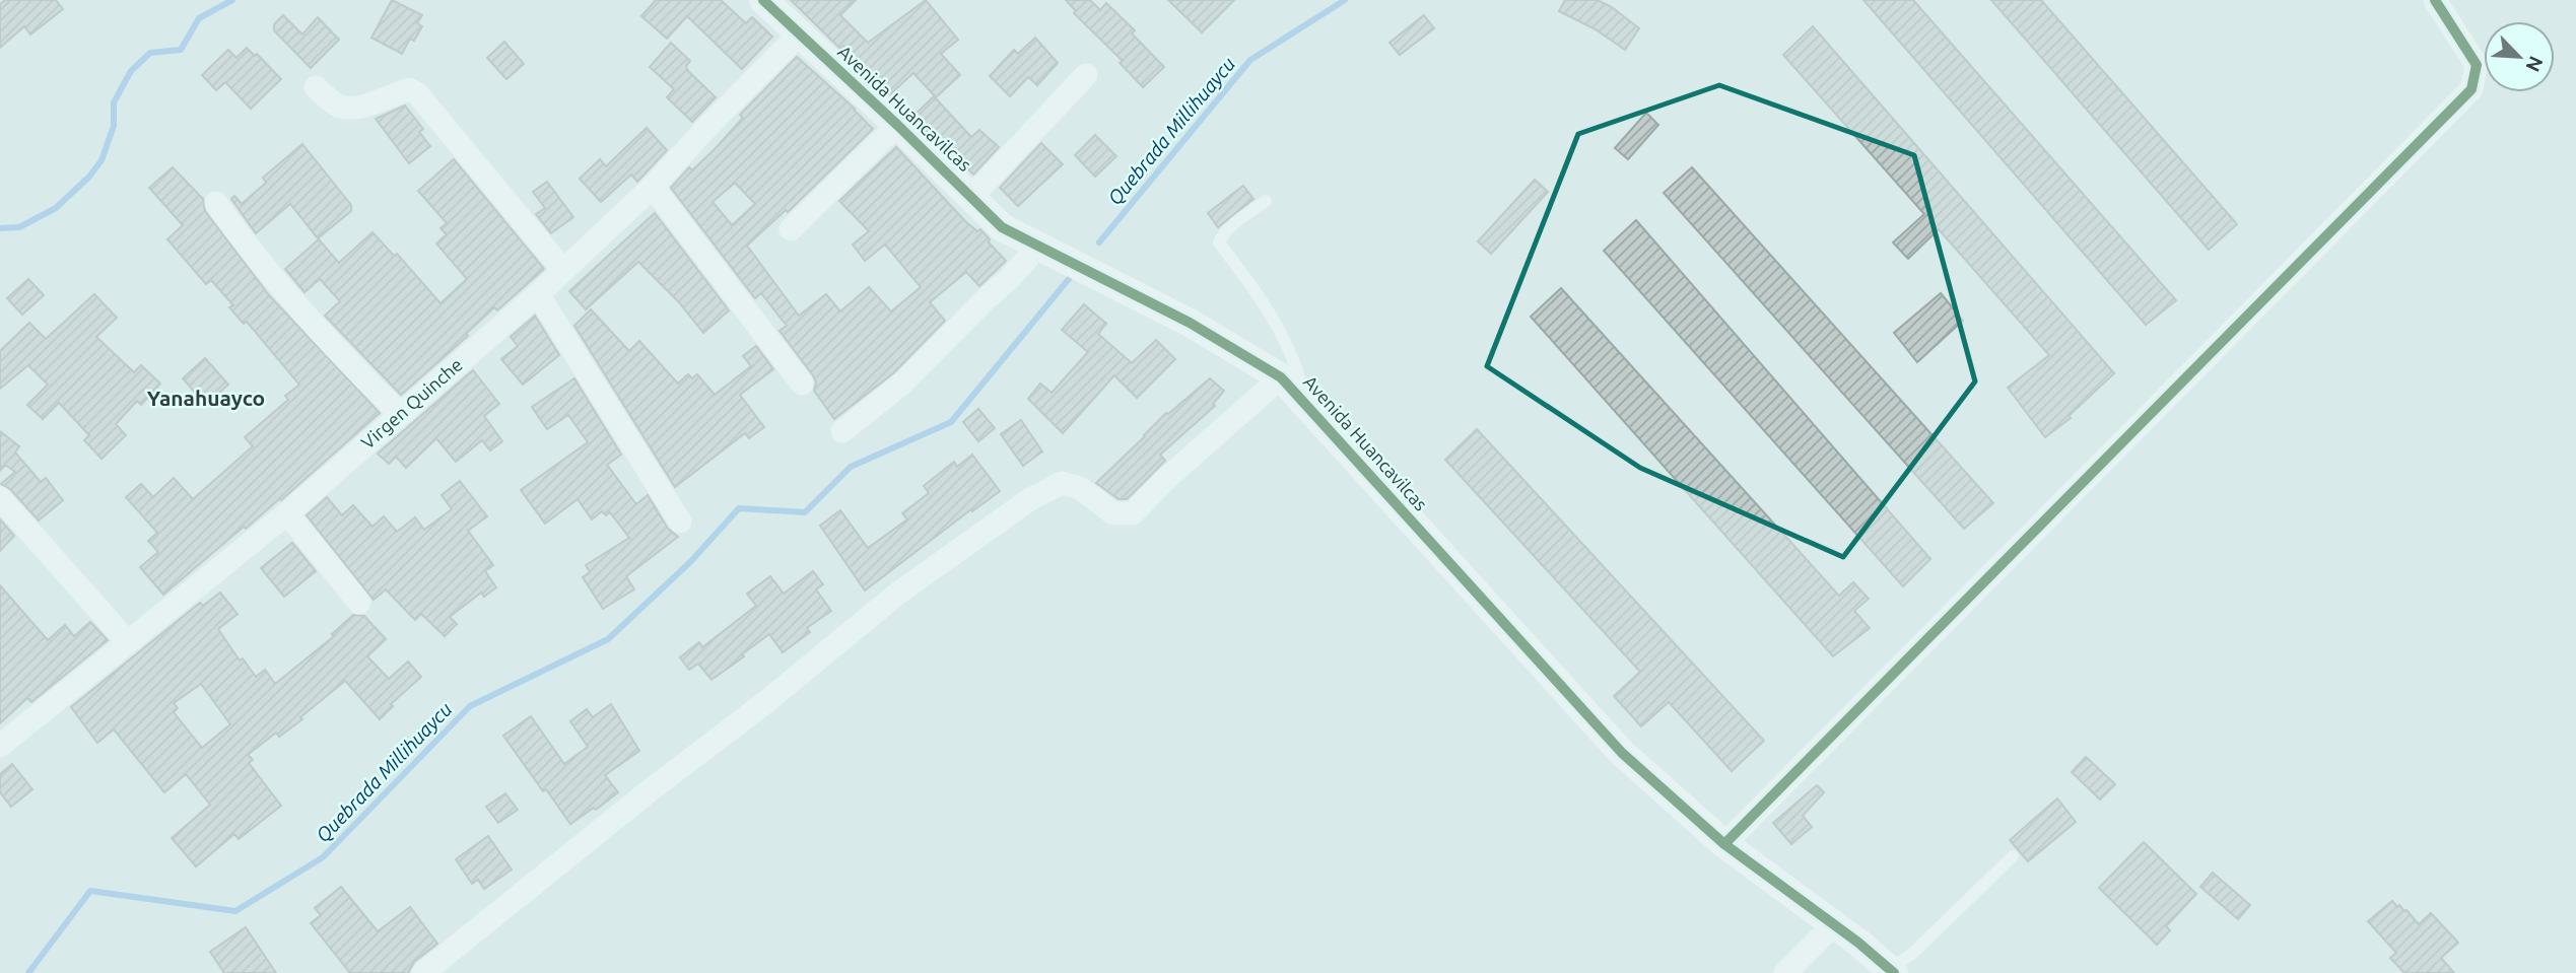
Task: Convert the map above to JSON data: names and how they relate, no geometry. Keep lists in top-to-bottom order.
{
  "streets": {
    "street": ["Avenida Huancavilcas", "Virgen Quinche"]
  },
  "crossings": [
    ["Avenida Huancavilcas", "Virgen Quinche"]
  ],
  "districts": ["Yanahuayco"],
  "water": ["Quebrada Millihuaycu"],
  "north": "bottom right"
}
